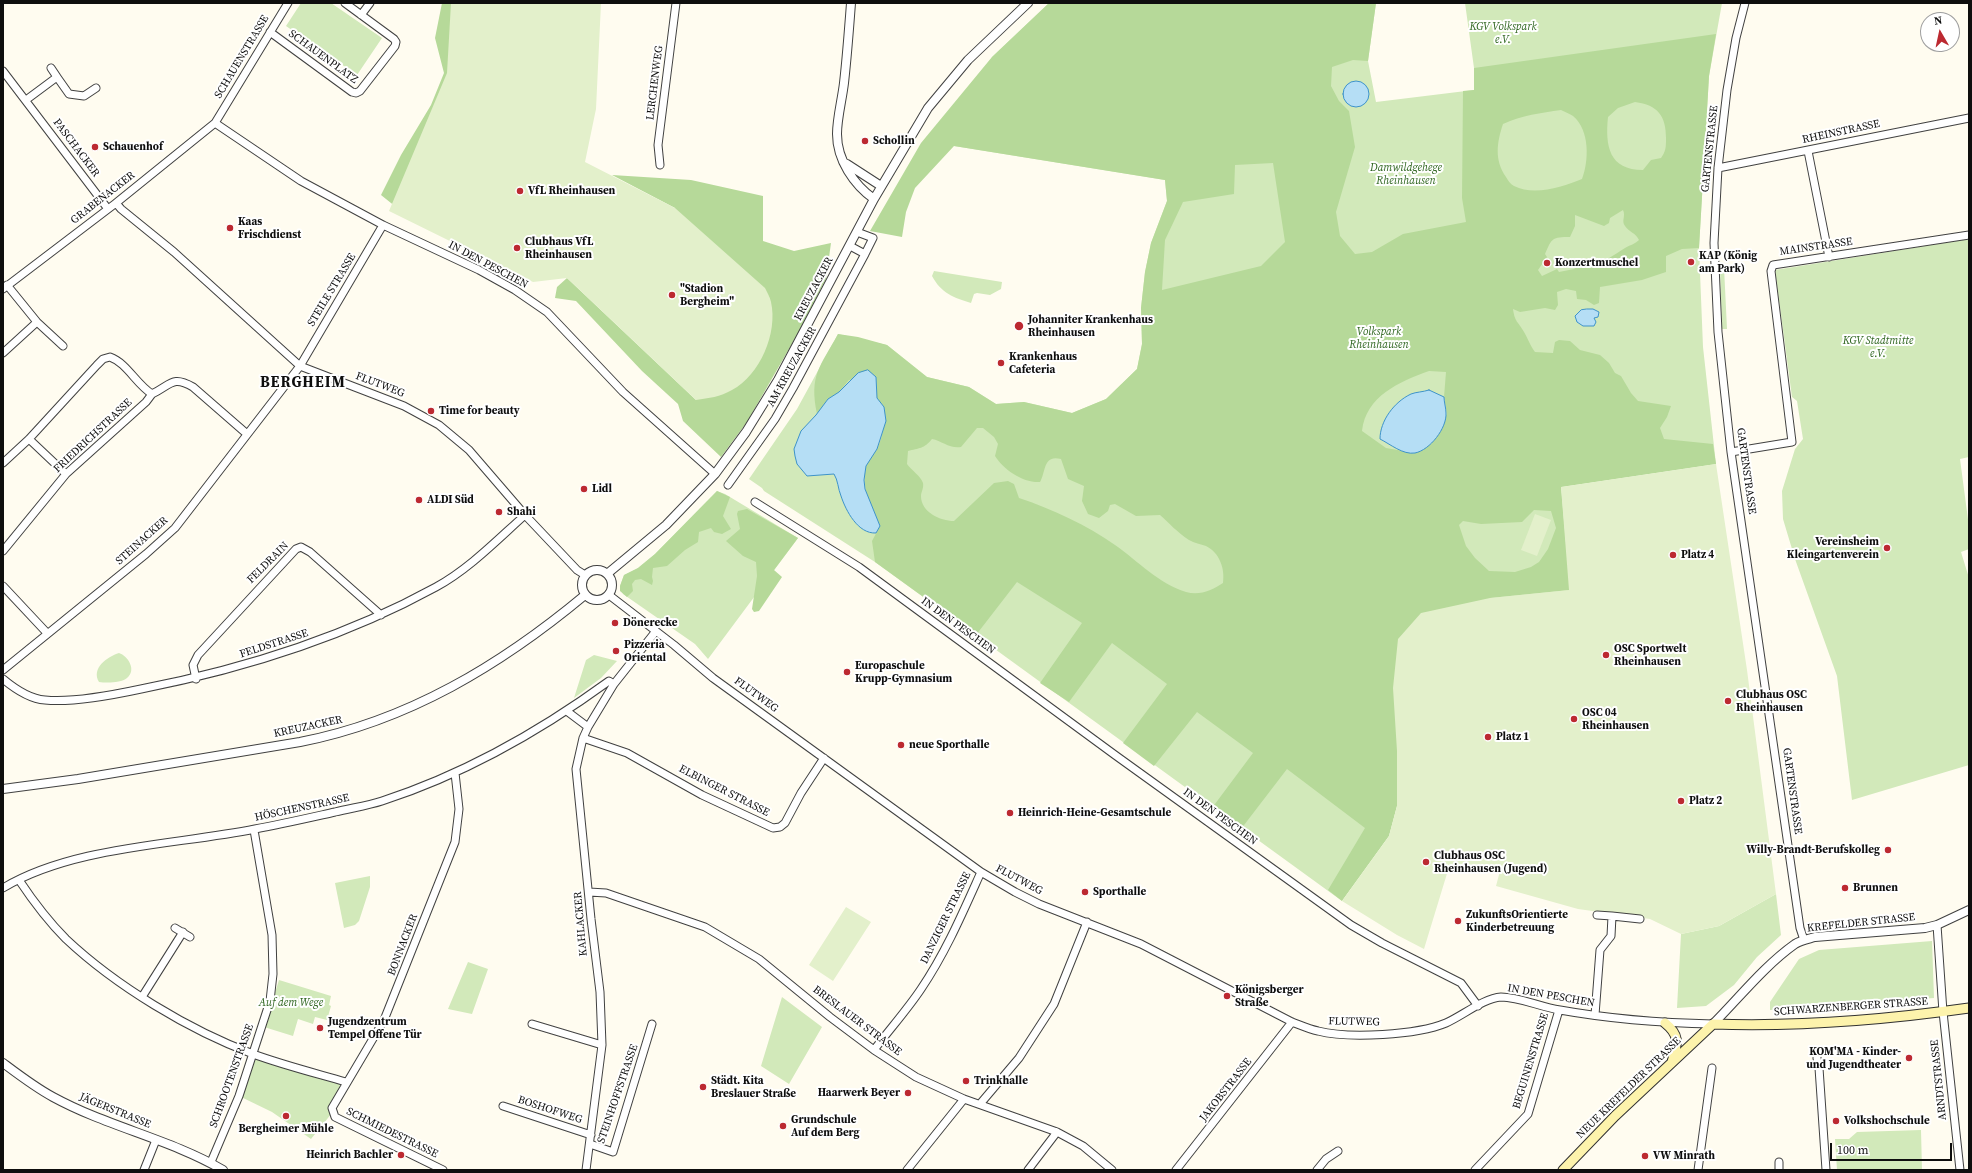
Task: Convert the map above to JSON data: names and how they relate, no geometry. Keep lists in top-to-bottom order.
{
  "streets": {
    "main road": ["SCHWARZENBERGER STRASSE", "NEUE KREFELDER STRASSE"],
    "street": [
      "SCHAUENSTRASSE",
      "SCHAUENPLATZ",
      "LERCHENWEG",
      "RHEINSTRASSE",
      "PASCHACKER",
      "GARTENSTRASSE",
      "GRABENACKER",
      "MAINSTRASSE",
      "IN DEN PESCHEN",
      "KREUZACKER",
      "STEILE STRASSE",
      "AM KREUZACKER",
      "FLUTWEG",
      "FRIEDRICHSTRASSE",
      "STEINACKER",
      "FELDRAIN",
      "FELDSTRASSE",
      "ELBINGER STRASSE",
      "HÖSCHENSTRASSE",
      "DANZIGER STRASSE",
      "KREFELDER STRASSE",
      "KAHLACKER",
      "BONNACKER",
      "BRESLAUER STRASSE",
      "BEGUINENSTRASSE",
      "SCHROOTENSTRASSE",
      "ARNDTSTRASSE",
      "JAKOBSTRASSE",
      "STEINHOFFSTRASSE",
      "BOSHOFWEG",
      "JÄGERSTRASSE",
      "SCHMIEDESTRASSE"
    ]
  },
  "crossings": [
    ["SCHAUENSTRASSE", "SCHAUENPLATZ"],
    ["SCHAUENSTRASSE", "GRABENACKER"],
    ["SCHAUENSTRASSE", "IN DEN PESCHEN"],
    ["RHEINSTRASSE", "GARTENSTRASSE"],
    ["PASCHACKER", "GRABENACKER"],
    ["GARTENSTRASSE", "MAINSTRASSE"],
    ["GARTENSTRASSE", "KREFELDER STRASSE"],
    ["GRABENACKER", "IN DEN PESCHEN"],
    ["GRABENACKER", "FLUTWEG"],
    ["IN DEN PESCHEN", "KREUZACKER"],
    ["IN DEN PESCHEN", "STEILE STRASSE"],
    ["IN DEN PESCHEN", "FLUTWEG"],
    ["IN DEN PESCHEN", "KREFELDER STRASSE"],
    ["IN DEN PESCHEN", "SCHWARZENBERGER STRASSE"],
    ["IN DEN PESCHEN", "BEGUINENSTRASSE"],
    ["IN DEN PESCHEN", "NEUE KREFELDER STRASSE"],
    ["KREUZACKER", "AM KREUZACKER"],
    ["KREUZACKER", "FLUTWEG"],
    ["STEILE STRASSE", "FLUTWEG"],
    ["STEILE STRASSE", "STEINACKER"],
    ["FLUTWEG", "STEINACKER"],
    ["FLUTWEG", "FELDSTRASSE"],
    ["FLUTWEG", "ELBINGER STRASSE"],
    ["FLUTWEG", "DANZIGER STRASSE"],
    ["FLUTWEG", "KAHLACKER"],
    ["FLUTWEG", "JAKOBSTRASSE"],
    ["FRIEDRICHSTRASSE", "STEINACKER"],
    ["FELDRAIN", "FELDSTRASSE"],
    ["ELBINGER STRASSE", "KAHLACKER"],
    ["HÖSCHENSTRASSE", "BONNACKER"],
    ["HÖSCHENSTRASSE", "SCHROOTENSTRASSE"],
    ["DANZIGER STRASSE", "BRESLAUER STRASSE"],
    ["KREFELDER STRASSE", "SCHWARZENBERGER STRASSE"],
    ["KREFELDER STRASSE", "NEUE KREFELDER STRASSE"],
    ["KAHLACKER", "BRESLAUER STRASSE"],
    ["KAHLACKER", "STEINHOFFSTRASSE"],
    ["KAHLACKER", "BOSHOFWEG"],
    ["BONNACKER", "SCHMIEDESTRASSE"],
    ["SCHWARZENBERGER STRASSE", "ARNDTSTRASSE"],
    ["SCHWARZENBERGER STRASSE", "NEUE KREFELDER STRASSE"],
    ["SCHROOTENSTRASSE", "JÄGERSTRASSE"]
  ],
  "districts": ["BERGHEIM"],
  "parks": [
    "KGV Volkspark e.V.",
    "Damwildgehege Rheinhausen",
    "Volkspark Rheinhausen",
    "KGV Stadtmitte e.V.",
    "Auf dem Wege"
  ],
  "places": [
    "Schollin",
    "Schauenhof",
    "VfL Rheinhausen",
    "Kaas Frischdienst",
    "Clubhaus VfL Rheinhausen",
    "KAP (König am Park)",
    "Konzertmuschel",
    "\"Stadion Bergheim\"",
    "Johanniter Krankenhaus Rheinhausen",
    "Krankenhaus Cafeteria",
    "Time for beauty",
    "Lidl",
    "ALDI Süd",
    "Shahi",
    "Vereinsheim Kleingartenverein",
    "Platz 4",
    "Dönerecke",
    "Pizzeria Oriental",
    "OSC Sportwelt Rheinhausen",
    "Europaschule Krupp-Gymnasium",
    "Clubhaus OSC Rheinhausen",
    "OSC 04 Rheinhausen",
    "Platz 1",
    "neue Sporthalle",
    "Platz 2",
    "Heinrich-Heine-Gesamtschule",
    "Willy-Brandt-Berufskolleg",
    "Clubhaus OSC Rheinhausen (Jugend)",
    "Brunnen",
    "Sporthalle",
    "ZukunftsOrientierte Kinderbetreuung",
    "Königsberger Straße",
    "Jugendzentrum Tempel Offene Tür",
    "KOM'MA - Kinder- und Jugendtheater",
    "Trinkhalle",
    "Städt. Kita Breslauer Straße",
    "Haarwerk Beyer",
    "Bergheimer Mühle",
    "Volkshochschule",
    "Grundschule Auf dem Berg",
    "Heinrich Bachler",
    "VW Minrath"
  ],
  "scale_bar": "100 m",
  "north": "top"
}
